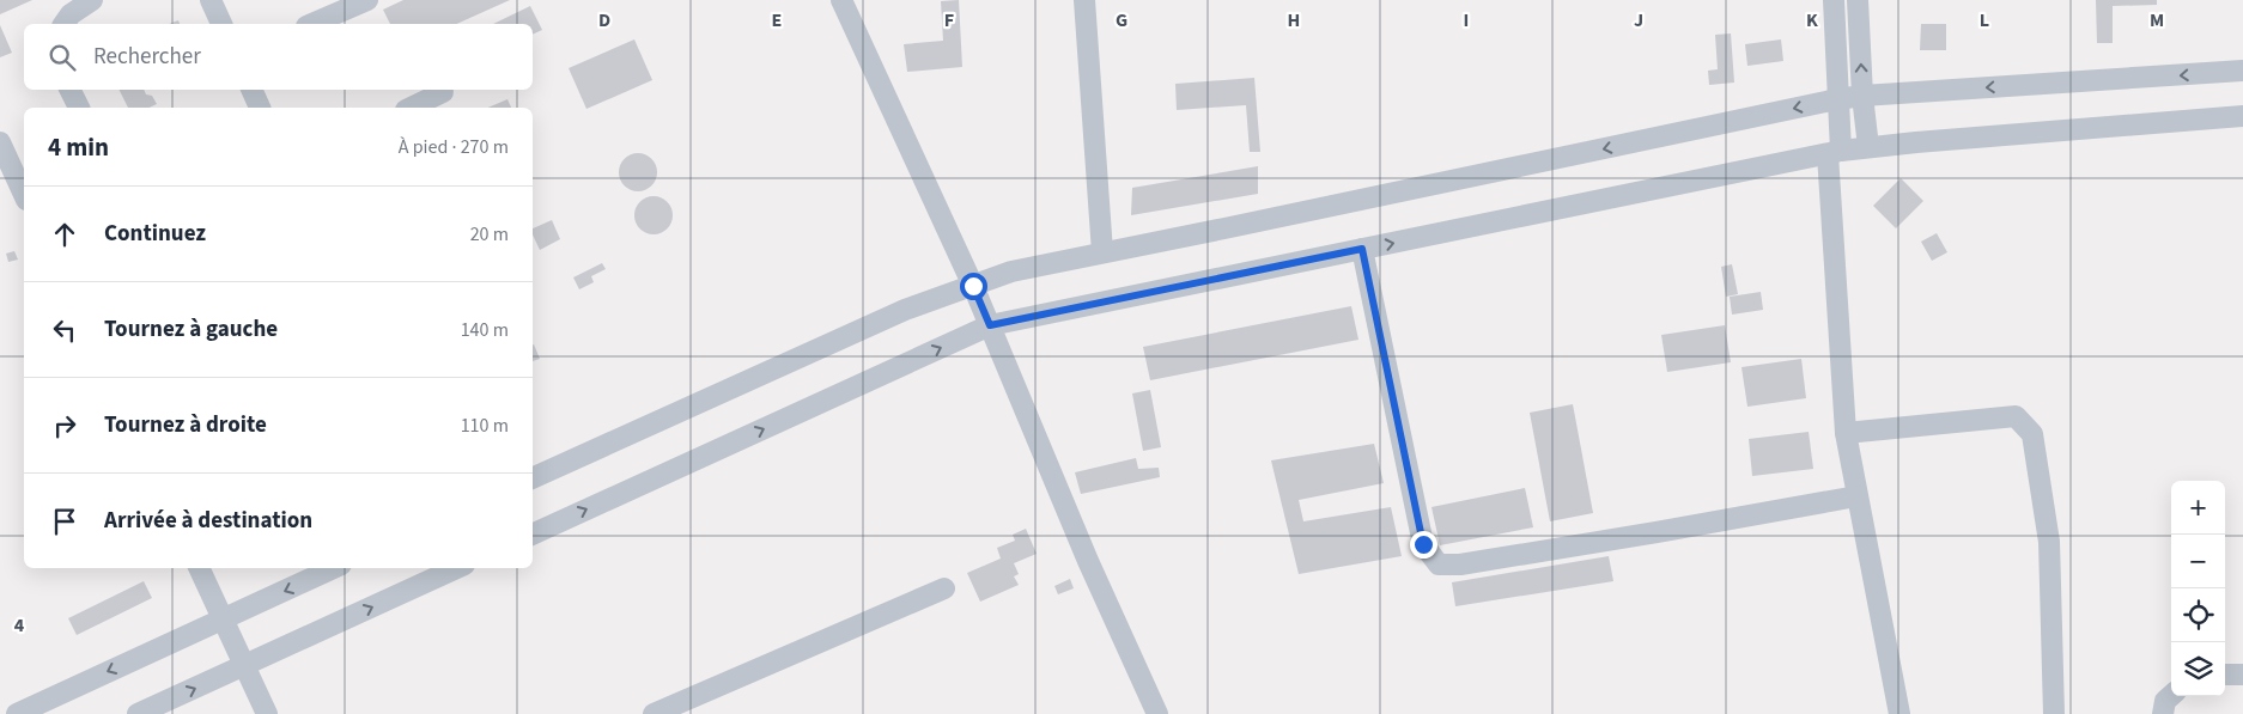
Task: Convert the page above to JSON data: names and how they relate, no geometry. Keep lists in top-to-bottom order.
{
  "page": {
    "search": "Rechercher",
    "heading": ["4 min", "À pied · 270 m"],
    "list": [
      ["Continuez", "20 m"],
      ["Tournez à gauche", "140 m"],
      ["Tournez à droite", "110 m"],
      "Arrivée à destination"
    ],
    "map_buttons": ["+", "−"]
  },
  "grid": {
    "columns": [
      "D",
      "E",
      "F",
      "G",
      "H",
      "I",
      "J",
      "K",
      "L",
      "M"
    ],
    "rows": ["4"]
  }
}
